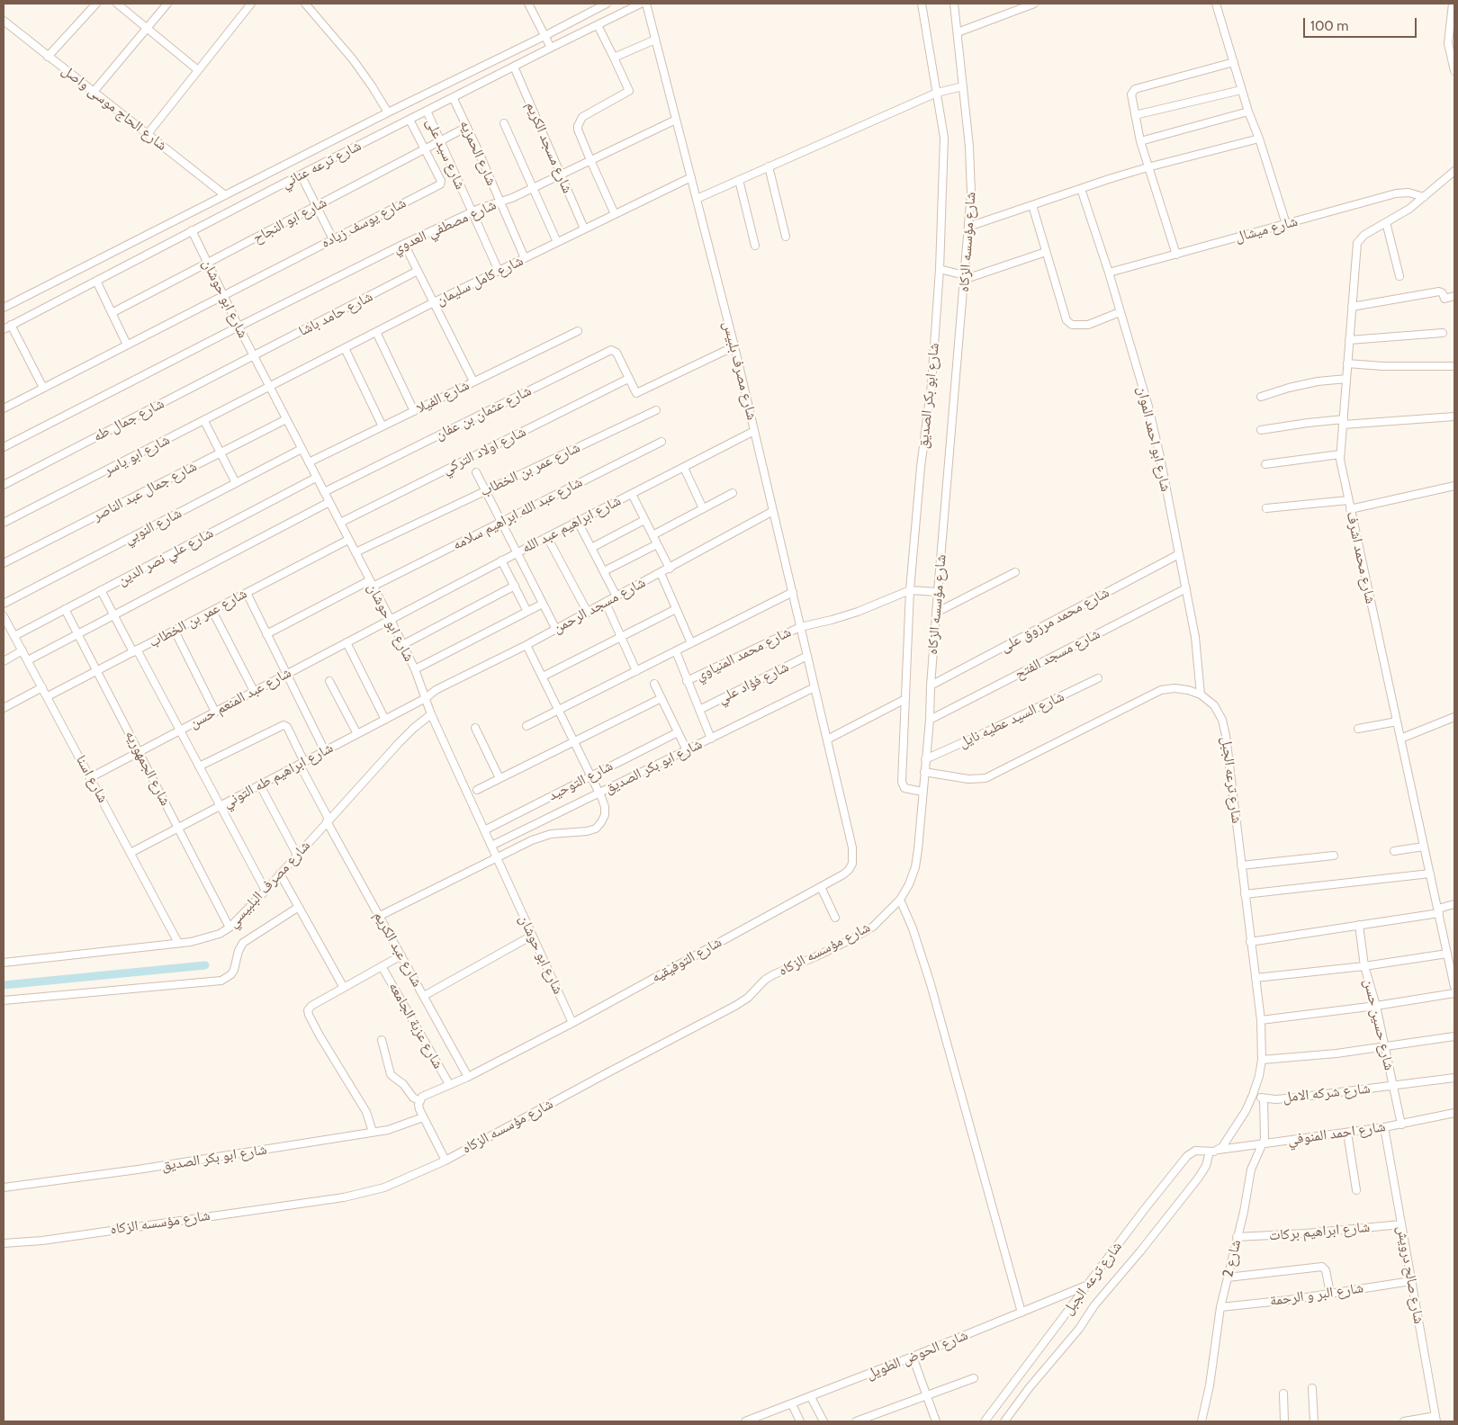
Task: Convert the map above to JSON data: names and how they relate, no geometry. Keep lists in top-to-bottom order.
{
  "streets": {
    "street": [
      "شارع الحاج موسى واصل",
      "شارع مسجد الكريم",
      "شارع الحمزيه",
      "شارع سيد على",
      "شارع ترعه عناني",
      "شارع ابو النجاح",
      "شارع يوسف زياده",
      "شارع مصطفي العدوي",
      "شارع ميشال",
      "شارع مؤسسه الزكاه",
      "شارع كامل سليمان",
      "شارع ابو حوشان",
      "شارع حامد باشا",
      "شارع مصرف بلبيس",
      "شارع ابو بكر الصديق",
      "شارع الفيلا",
      "شارع عثمان بن عفان",
      "شارع جمال طه",
      "شارع ابو احمد الموان",
      "شارع اولاد التركي",
      "شارع ابو ياسر",
      "شارع عمر بن الخطاب",
      "شارع جمال عبد الناصر",
      "شارع عبد الله ابراهيم سلامه",
      "شارع ابراهيم عبد الله",
      "شارع النوبي",
      "شارع علي نصر الدين",
      "شارع محمد اشرف",
      "شارع مسجد الرحمن",
      "شارع محمد مرزوق على",
      "شارع محمد المنياوي",
      "شارع مسجد الفتح",
      "شارع فؤاد علي",
      "شارع عبد المنعم حسن",
      "شارع السيد عطيه نايل",
      "شارع الجمهوريه",
      "شارع ابراهيم طه التوني",
      "شارع اسنا",
      "شارع ترعه الجبل",
      "شارع التوحيد",
      "شارع مصرف البلبيسي",
      "شارع عبد الكريم",
      "شارع التوفيقيه",
      "شارع حسين حسن",
      "شارع عزبة الجامعه",
      "شارع شركه الامل",
      "شارع احمد المنوفي",
      "شارع ابراهيم بركات",
      "شارع 2",
      "شارع صالح درويش",
      "شارع البر و الرحمة",
      "شارع الحوض الطويل"
    ]
  },
  "crossings": [
    ["شارع الحاج موسى واصل", "شارع ترعه عناني"],
    ["شارع مسجد الكريم", "شارع ترعه عناني"],
    ["شارع مسجد الكريم", "شارع مصطفي العدوي"],
    ["شارع مسجد الكريم", "شارع كامل سليمان"],
    ["شارع الحمزيه", "شارع ترعه عناني"],
    ["شارع الحمزيه", "شارع ابو النجاح"],
    ["شارع الحمزيه", "شارع مصطفي العدوي"],
    ["شارع الحمزيه", "شارع كامل سليمان"],
    ["شارع سيد على", "شارع ترعه عناني"],
    ["شارع سيد على", "شارع ابو النجاح"],
    ["شارع سيد على", "شارع مصطفي العدوي"],
    ["شارع سيد على", "شارع كامل سليمان"],
    ["شارع ترعه عناني", "شارع يوسف زياده"],
    ["شارع ترعه عناني", "شارع ابو حوشان"],
    ["شارع ابو النجاح", "شارع يوسف زياده"],
    ["شارع ابو النجاح", "شارع ابو حوشان"],
    ["شارع يوسف زياده", "شارع ابو حوشان"],
    ["شارع مصطفي العدوي", "شارع ابو حوشان"],
    ["شارع مصطفي العدوي", "شارع مصرف بلبيس"],
    ["شارع ميشال", "شارع ابو احمد الموان"],
    ["شارع ميشال", "شارع محمد اشرف"],
    ["شارع مؤسسه الزكاه", "شارع ابو بكر الصديق"],
    ["شارع مؤسسه الزكاه", "شارع محمد مرزوق على"],
    ["شارع مؤسسه الزكاه", "شارع مسجد الفتح"],
    ["شارع مؤسسه الزكاه", "شارع السيد عطيه نايل"],
    ["شارع كامل سليمان", "شارع ابو حوشان"],
    ["شارع كامل سليمان", "شارع مصرف بلبيس"],
    ["شارع كامل سليمان", "شارع ابو ياسر"],
    ["شارع ابو حوشان", "شارع حامد باشا"],
    ["شارع ابو حوشان", "شارع ابو بكر الصديق"],
    ["شارع ابو حوشان", "شارع الفيلا"],
    ["شارع ابو حوشان", "شارع عثمان بن عفان"],
    ["شارع ابو حوشان", "شارع جمال طه"],
    ["شارع ابو حوشان", "شارع اولاد التركي"],
    ["شارع ابو حوشان", "شارع ابو ياسر"],
    ["شارع ابو حوشان", "شارع عمر بن الخطاب"],
    ["شارع ابو حوشان", "شارع جمال عبد الناصر"],
    ["شارع ابو حوشان", "شارع عبد الله ابراهيم سلامه"],
    ["شارع ابو حوشان", "شارع ابراهيم عبد الله"],
    ["شارع ابو حوشان", "شارع النوبي"],
    ["شارع ابو حوشان", "شارع علي نصر الدين"],
    ["شارع ابو حوشان", "شارع مسجد الرحمن"],
    ["شارع ابو حوشان", "شارع عبد المنعم حسن"],
    ["شارع ابو حوشان", "شارع ابراهيم طه التوني"],
    ["شارع ابو حوشان", "شارع التوحيد"],
    ["شارع ابو حوشان", "شارع مصرف البلبيسي"],
    ["شارع ابو حوشان", "شارع التوفيقيه"],
    ["شارع حامد باشا", "شارع جمال طه"],
    ["شارع مصرف بلبيس", "شارع ابو بكر الصديق"],
    ["شارع مصرف بلبيس", "شارع ابراهيم عبد الله"],
    ["شارع مصرف بلبيس", "شارع مسجد الرحمن"],
    ["شارع مصرف بلبيس", "شارع محمد المنياوي"],
    ["شارع مصرف بلبيس", "شارع فؤاد علي"],
    ["شارع مصرف بلبيس", "شارع التوفيقيه"],
    ["شارع ابو بكر الصديق", "شارع محمد المنياوي"],
    ["شارع عثمان بن عفان", "شارع اولاد التركي"],
    ["شارع ابو احمد الموان", "شارع محمد مرزوق على"],
    ["شارع ابو احمد الموان", "شارع مسجد الفتح"],
    ["شارع ابو احمد الموان", "شارع ترعه الجبل"],
    ["شارع عمر بن الخطاب", "شارع الجمهوريه"],
    ["شارع عمر بن الخطاب", "شارع اسنا"],
    ["شارع ابراهيم عبد الله", "شارع عبد المنعم حسن"],
    ["شارع علي نصر الدين", "شارع الجمهوريه"],
    ["شارع علي نصر الدين", "شارع اسنا"],
    ["شارع مسجد الرحمن", "شارع ابراهيم طه التوني"],
    ["شارع عبد المنعم حسن", "شارع الجمهوريه"],
    ["شارع عبد المنعم حسن", "شارع اسنا"],
    ["شارع الجمهوريه", "شارع ابراهيم طه التوني"],
    ["شارع الجمهوريه", "شارع مصرف البلبيسي"],
    ["شارع ابراهيم طه التوني", "شارع اسنا"],
    ["شارع ابراهيم طه التوني", "شارع عبد الكريم"],
    ["شارع اسنا", "شارع مصرف البلبيسي"],
    ["شارع ترعه الجبل", "شارع شركه الامل"],
    ["شارع ترعه الجبل", "شارع احمد المنوفي"],
    ["شارع ترعه الجبل", "شارع الحوض الطويل"],
    ["شارع مصرف البلبيسي", "شارع عبد الكريم"],
    ["شارع عبد الكريم", "شارع التوفيقيه"],
    ["شارع التوفيقيه", "شارع عزبة الجامعه"],
    ["شارع حسين حسن", "شارع شركه الامل"],
    ["شارع حسين حسن", "شارع احمد المنوفي"],
    ["شارع شركه الامل", "شارع 2"],
    ["شارع احمد المنوفي", "شارع 2"],
    ["شارع احمد المنوفي", "شارع صالح درويش"],
    ["شارع ابراهيم بركات", "شارع 2"],
    ["شارع ابراهيم بركات", "شارع صالح درويش"],
    ["شارع 2", "شارع البر و الرحمة"],
    ["شارع صالح درويش", "شارع البر و الرحمة"]
  ],
  "scale_bar": "100 m"
}
